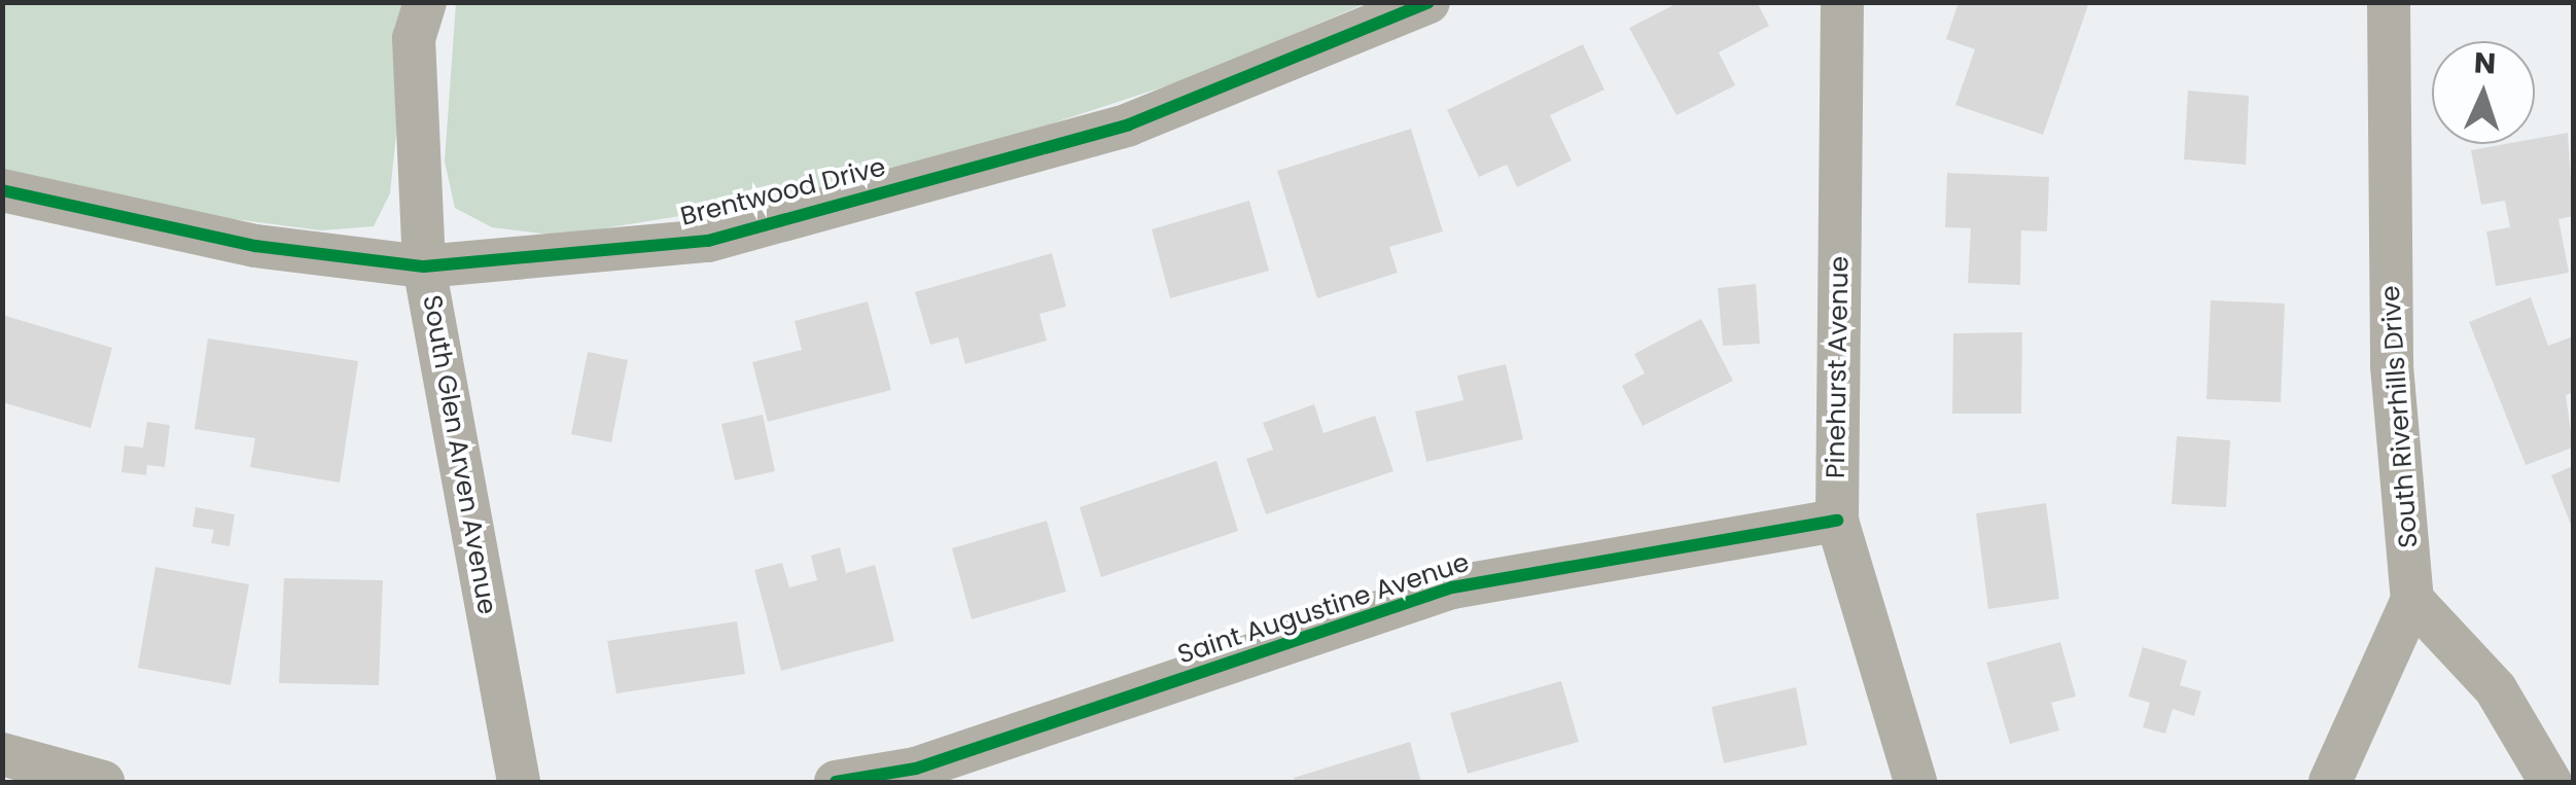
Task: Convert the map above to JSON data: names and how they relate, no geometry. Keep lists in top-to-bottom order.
{
  "streets": {
    "street": [
      "Brentwood Drive",
      "Pinehurst Avenue",
      "South Riverhills Drive",
      "South Glen Arven Avenue",
      "Saint Augustine Avenue"
    ]
  },
  "crossings": [
    ["Brentwood Drive", "South Glen Arven Avenue"],
    ["Pinehurst Avenue", "Saint Augustine Avenue"]
  ],
  "north": "top"
}
